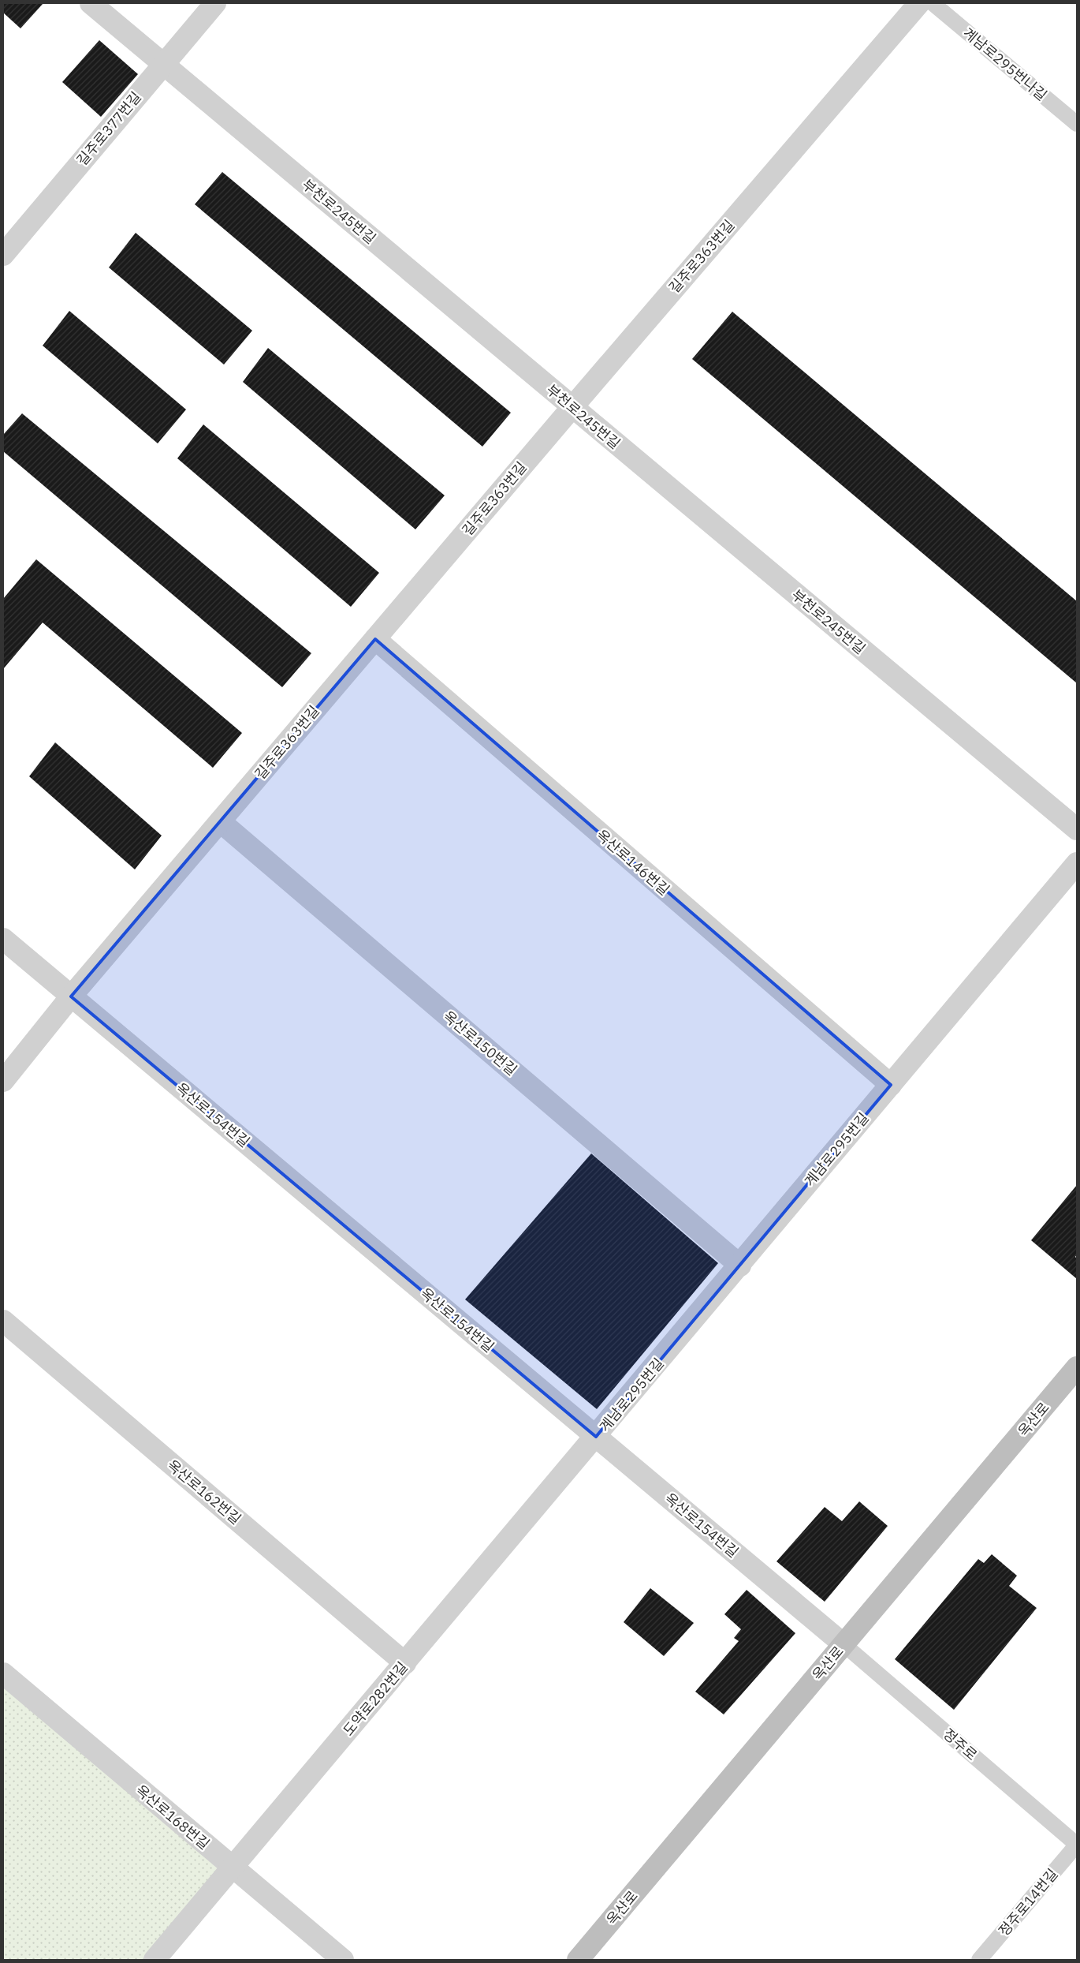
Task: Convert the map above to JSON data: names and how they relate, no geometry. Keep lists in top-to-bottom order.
{
  "streets": {
    "street": [
      "길주로377번길",
      "부천로245번길",
      "길주로363번길",
      "옥산로146번길",
      "옥산로150번길",
      "옥산로154번길",
      "계남로295번길",
      "옥산로",
      "옥산로162번길",
      "도약로282번길",
      "옥산로168번길"
    ],
    "lane": ["계남로295번나길", "정주로", "정주로14번길"]
  },
  "crossings": [
    ["길주로377번길", "부천로245번길"],
    ["부천로245번길", "길주로363번길"],
    ["길주로363번길", "옥산로146번길"],
    ["길주로363번길", "옥산로150번길"],
    ["길주로363번길", "옥산로154번길"],
    ["옥산로146번길", "계남로295번길"],
    ["옥산로150번길", "계남로295번길"],
    ["옥산로154번길", "계남로295번길"],
    ["옥산로154번길", "옥산로"],
    ["옥산로154번길", "도약로282번길"],
    ["옥산로154번길", "정주로"],
    ["계남로295번길", "도약로282번길"],
    ["옥산로", "정주로"],
    ["옥산로162번길", "도약로282번길"],
    ["도약로282번길", "옥산로168번길"],
    ["정주로", "정주로14번길"]
  ]
}
